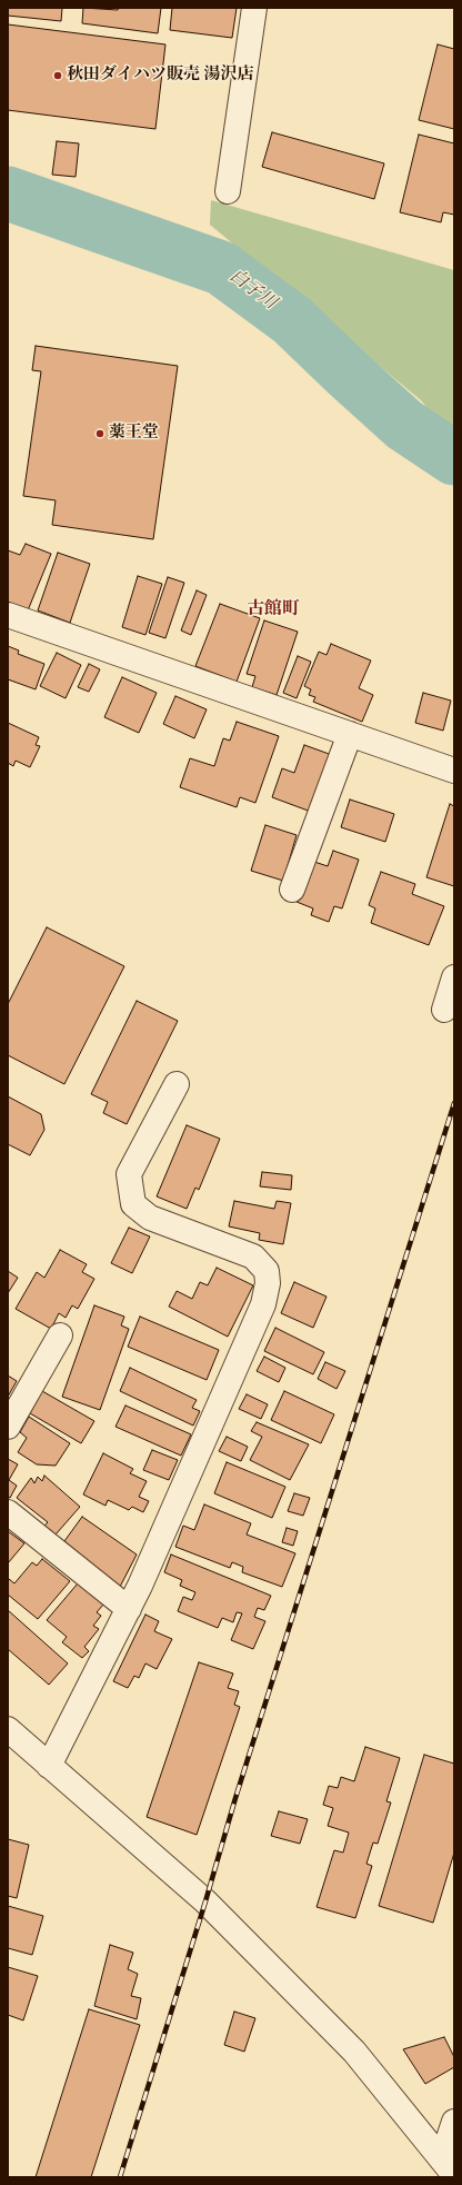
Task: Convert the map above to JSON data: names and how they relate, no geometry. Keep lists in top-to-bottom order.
{
  "districts": ["古館町"],
  "water": ["白子川"],
  "places": ["秋田ダイハツ販売 湯沢店", "薬王堂"]
}
